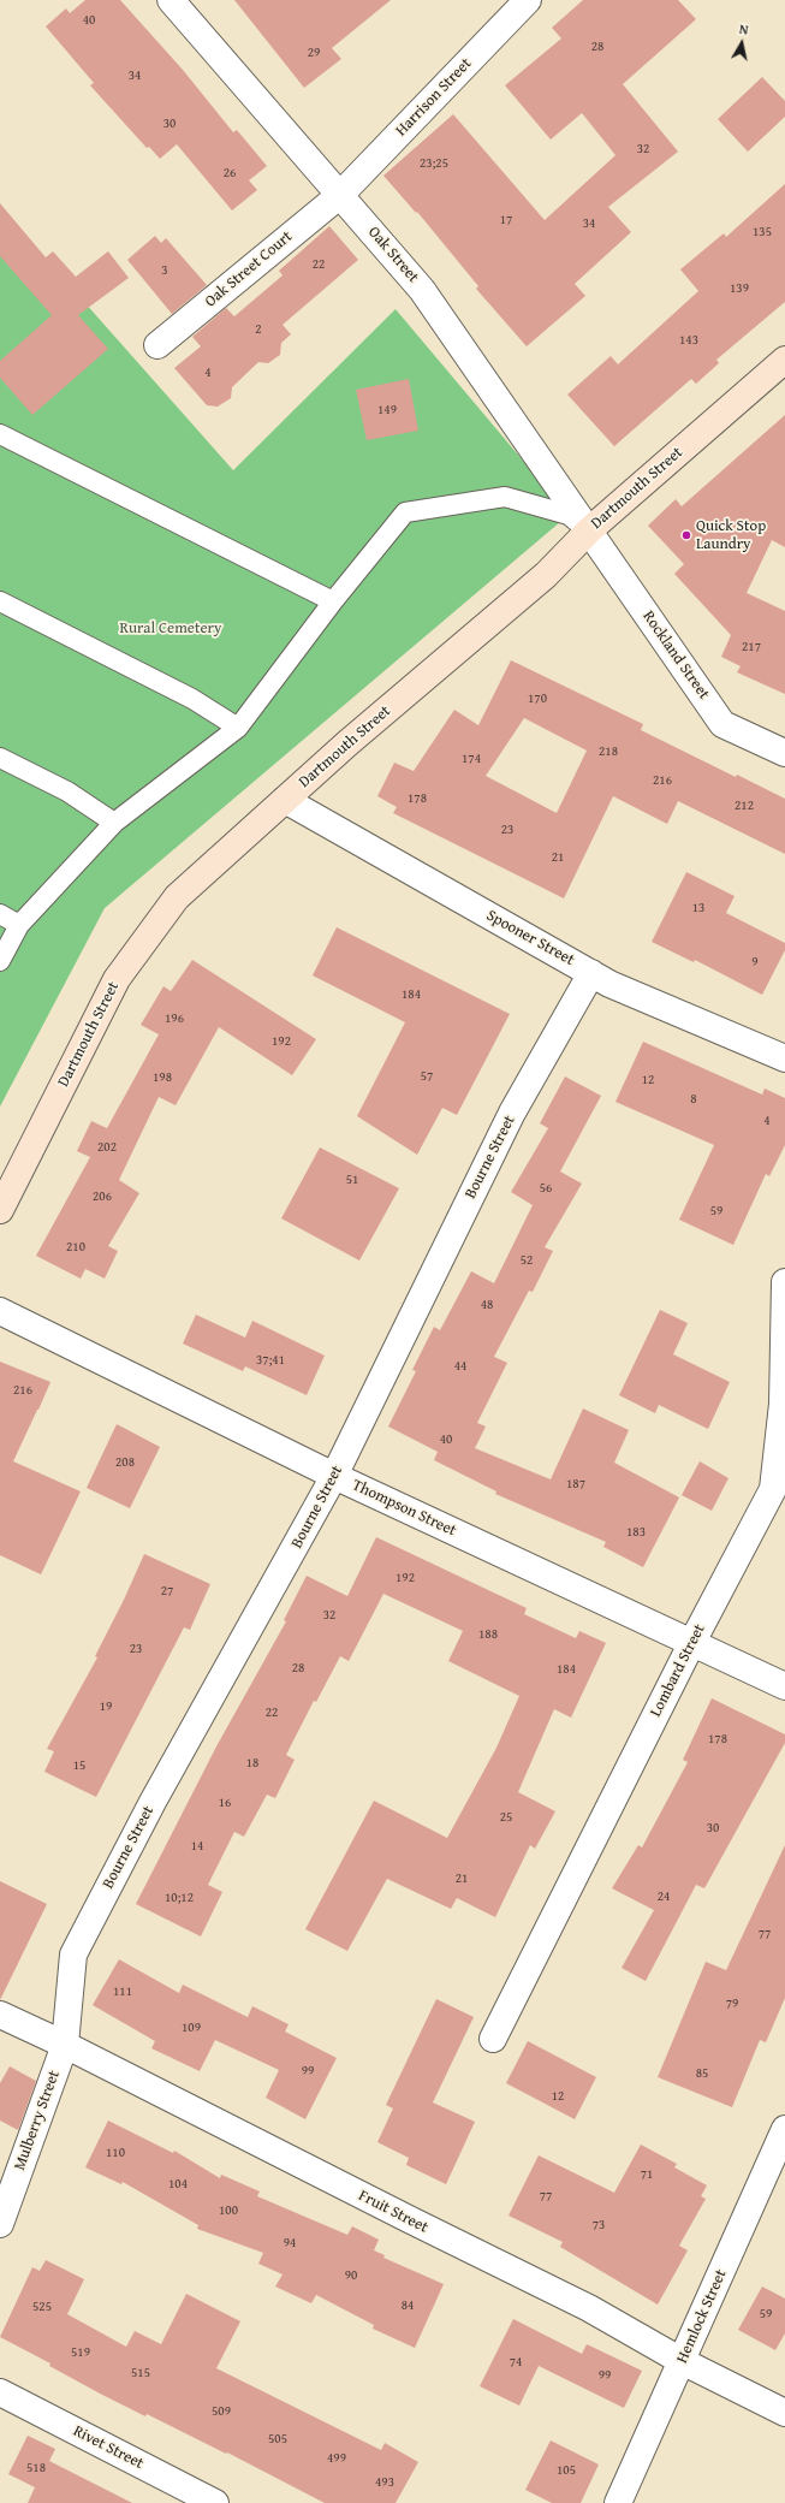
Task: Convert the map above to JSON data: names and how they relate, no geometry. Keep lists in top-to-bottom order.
{
  "streets": {
    "main road": ["Dartmouth Street"],
    "street": [
      "Harrison Street",
      "Oak Street",
      "Oak Street Court",
      "Rockland Street",
      "Spooner Street",
      "Bourne Street",
      "Thompson Street",
      "Lombard Street",
      "Mulberry Street",
      "Fruit Street",
      "Hemlock Street",
      "Rivet Street"
    ]
  },
  "crossings": [
    ["Harrison Street", "Oak Street"],
    ["Harrison Street", "Oak Street Court"],
    ["Oak Street", "Oak Street Court"],
    ["Oak Street", "Dartmouth Street"],
    ["Oak Street", "Rockland Street"],
    ["Dartmouth Street", "Rockland Street"],
    ["Dartmouth Street", "Spooner Street"],
    ["Spooner Street", "Bourne Street"],
    ["Bourne Street", "Thompson Street"],
    ["Bourne Street", "Mulberry Street"],
    ["Bourne Street", "Fruit Street"],
    ["Thompson Street", "Lombard Street"],
    ["Mulberry Street", "Fruit Street"],
    ["Fruit Street", "Hemlock Street"]
  ],
  "parks": ["Rural Cemetery"],
  "places": ["Quick Stop Laundry"],
  "house_numbers": [
    "40",
    "28",
    "29",
    "34",
    "30",
    "32",
    "23;25",
    "26",
    "17",
    "34",
    "135",
    "22",
    "3",
    "139",
    "2",
    "143",
    "4",
    "149",
    "217",
    "170",
    "218",
    "174",
    "216",
    "178",
    "212",
    "23",
    "21",
    "13",
    "9",
    "184",
    "196",
    "192",
    "57",
    "198",
    "12",
    "8",
    "4",
    "202",
    "51",
    "56",
    "206",
    "59",
    "210",
    "52",
    "48",
    "37;41",
    "44",
    "216",
    "40",
    "208",
    "187",
    "183",
    "192",
    "27",
    "32",
    "188",
    "23",
    "28",
    "184",
    "19",
    "22",
    "178",
    "18",
    "15",
    "16",
    "25",
    "30",
    "14",
    "21",
    "24",
    "10;12",
    "77",
    "111",
    "79",
    "109",
    "99",
    "85",
    "12",
    "110",
    "71",
    "104",
    "77",
    "100",
    "73",
    "94",
    "90",
    "84",
    "525",
    "59",
    "519",
    "74",
    "515",
    "99",
    "509",
    "505",
    "499",
    "518",
    "105",
    "493"
  ],
  "north": "top"
}
